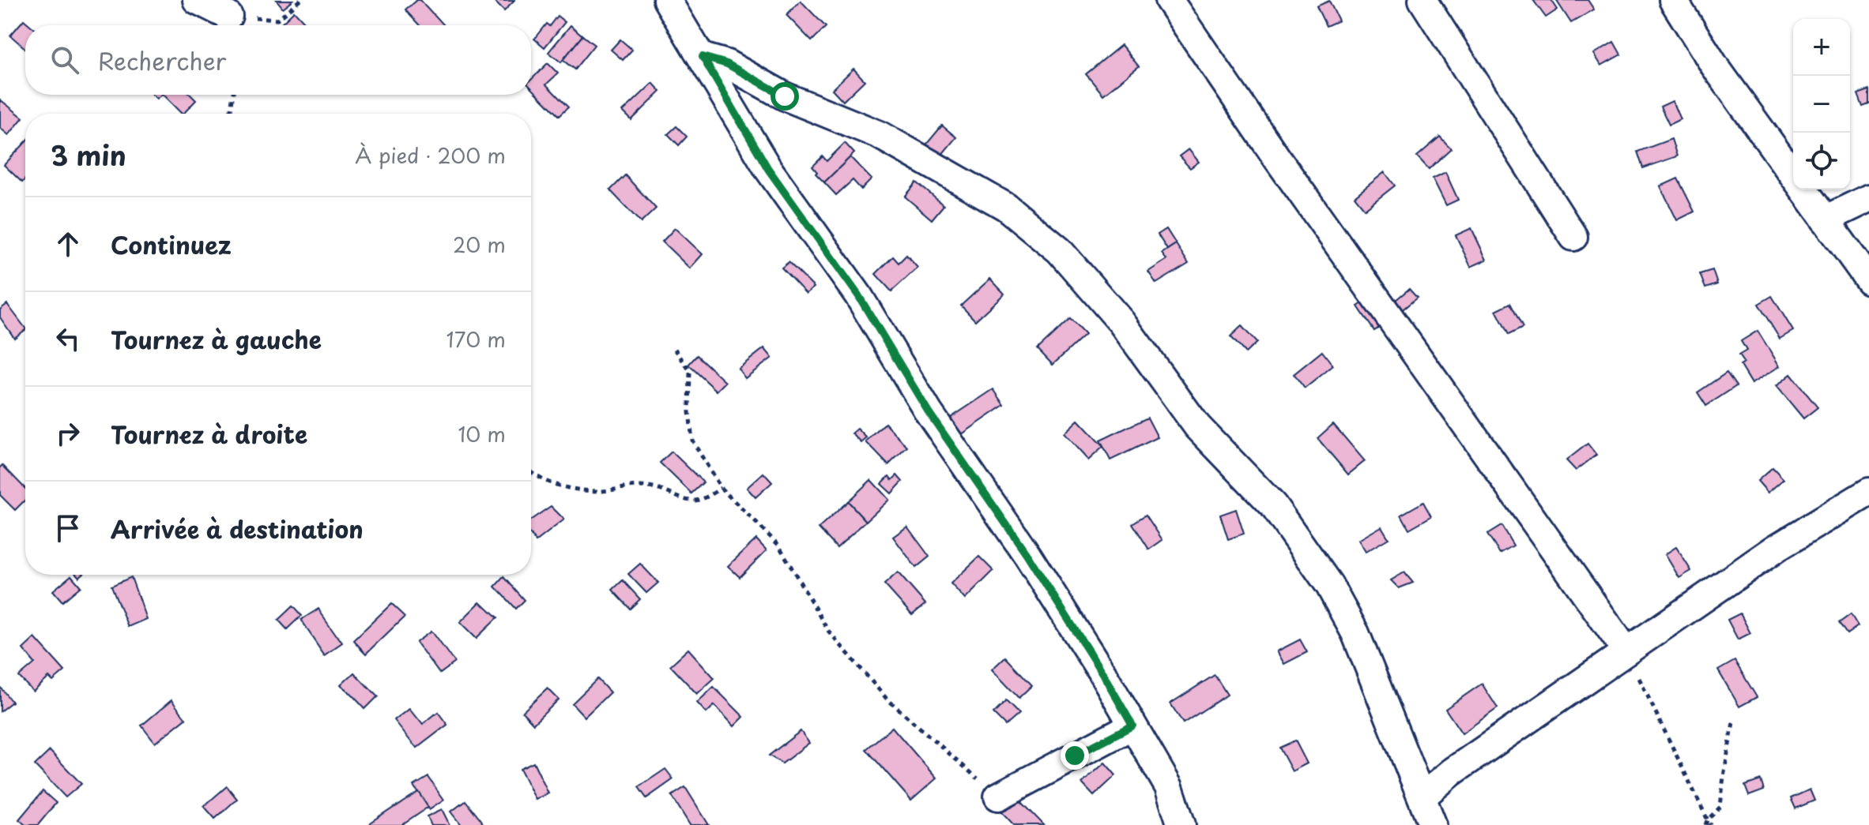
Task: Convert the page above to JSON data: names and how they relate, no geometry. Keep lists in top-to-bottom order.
{
  "page": {
    "map_buttons": ["+", "−"],
    "search": "Rechercher",
    "heading": ["3 min", "À pied · 200 m"],
    "list": [
      ["Continuez", "20 m"],
      ["Tournez à gauche", "170 m"],
      ["Tournez à droite", "10 m"],
      "Arrivée à destination"
    ]
  }
}
